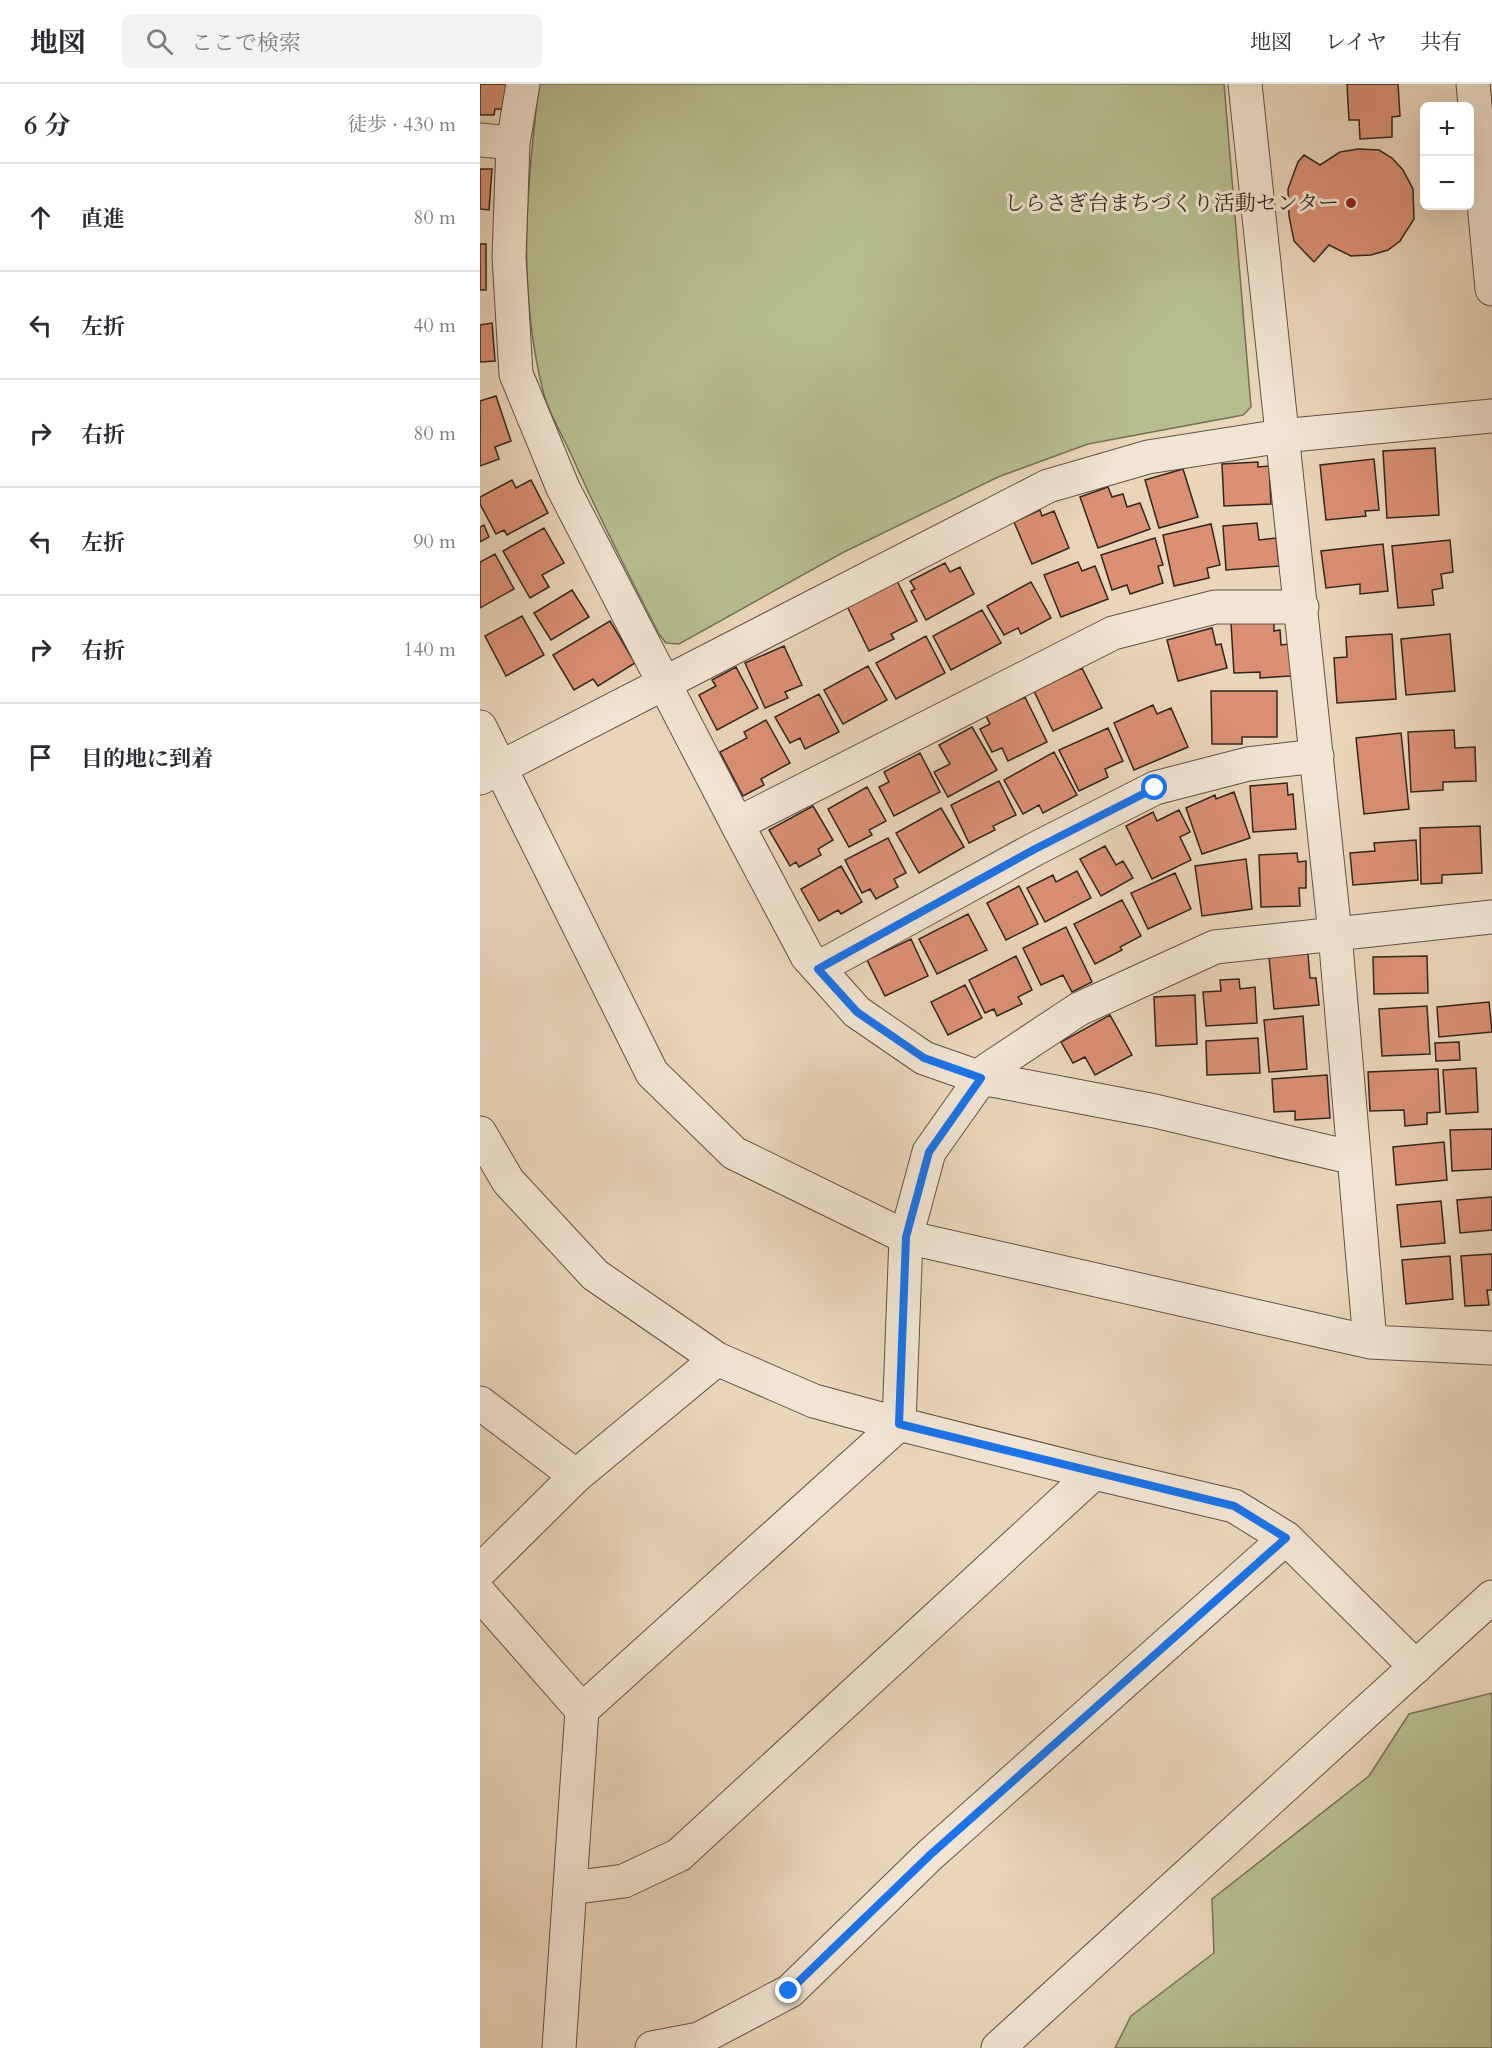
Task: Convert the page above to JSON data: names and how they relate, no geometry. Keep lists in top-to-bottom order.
{
  "places": ["しらさぎ台まちづくり活動センター"],
  "page": {
    "header": "地図",
    "search": "ここで検索",
    "nav": ["地図", "レイヤ", "共有"],
    "heading": ["6 分", "徒歩 · 430 m"],
    "map_buttons": ["+", "−"],
    "list": [
      ["直進", "80 m"],
      ["左折", "40 m"],
      ["右折", "80 m"],
      ["左折", "90 m"],
      ["右折", "140 m"],
      "目的地に到着"
    ]
  }
}
